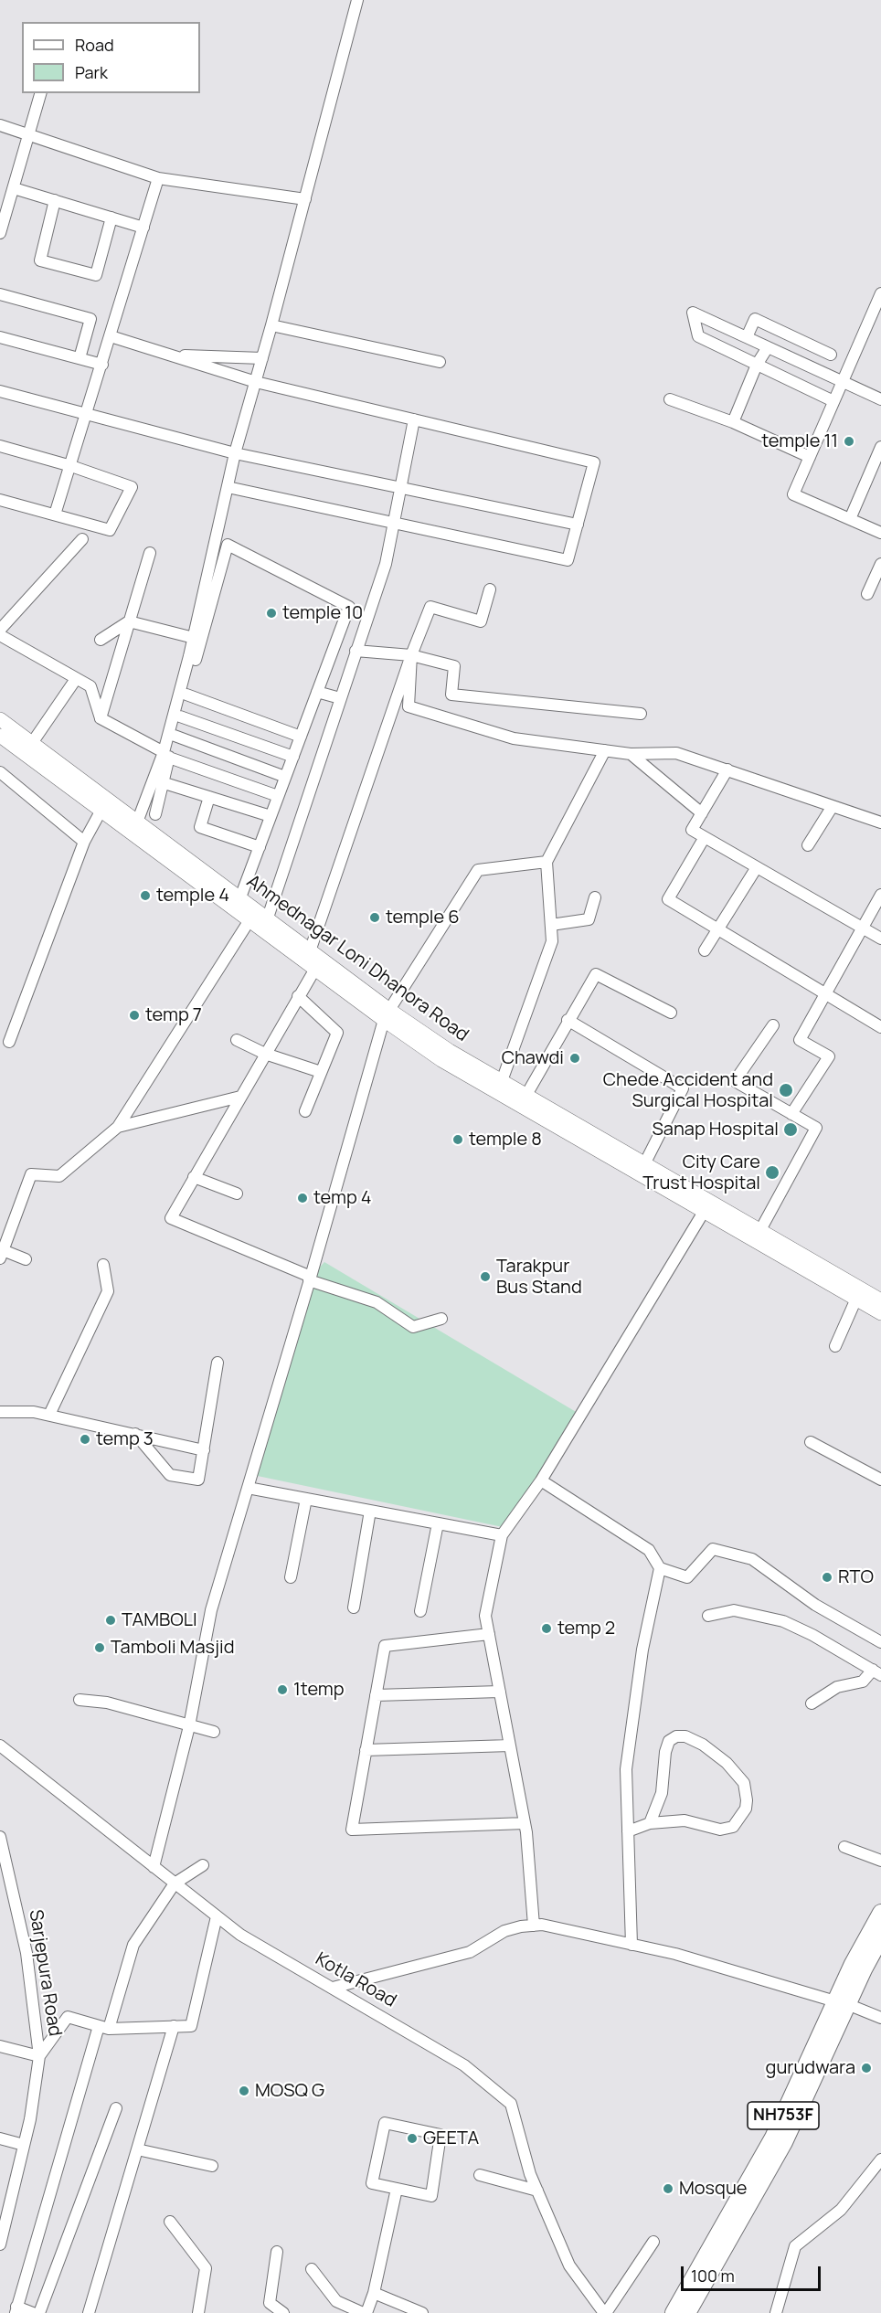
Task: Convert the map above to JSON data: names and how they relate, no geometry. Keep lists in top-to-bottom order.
{
  "streets": {
    "highway": ["NH753F"],
    "main road": ["Ahmednagar Loni Dhanora Road"],
    "street": ["Sarjepura Road", "Kotla Road"]
  },
  "places": [
    "temple 11",
    "temple 10",
    "temple 4",
    "temple 6",
    "temp 7",
    "Chawdi",
    "Chede Accident and Surgical Hospital",
    "Sanap Hospital",
    "temple 8",
    "City Care Trust Hospital",
    "temp 4",
    "Tarakpur Bus Stand",
    "temp 3",
    "RTO",
    "TAMBOLI",
    "temp 2",
    "Tamboli Masjid",
    "1temp",
    "gurudwara",
    "MOSQ G",
    "GEETA",
    "Mosque"
  ],
  "legend": ["Road", "Park"],
  "scale_bar": "100 m"
}
